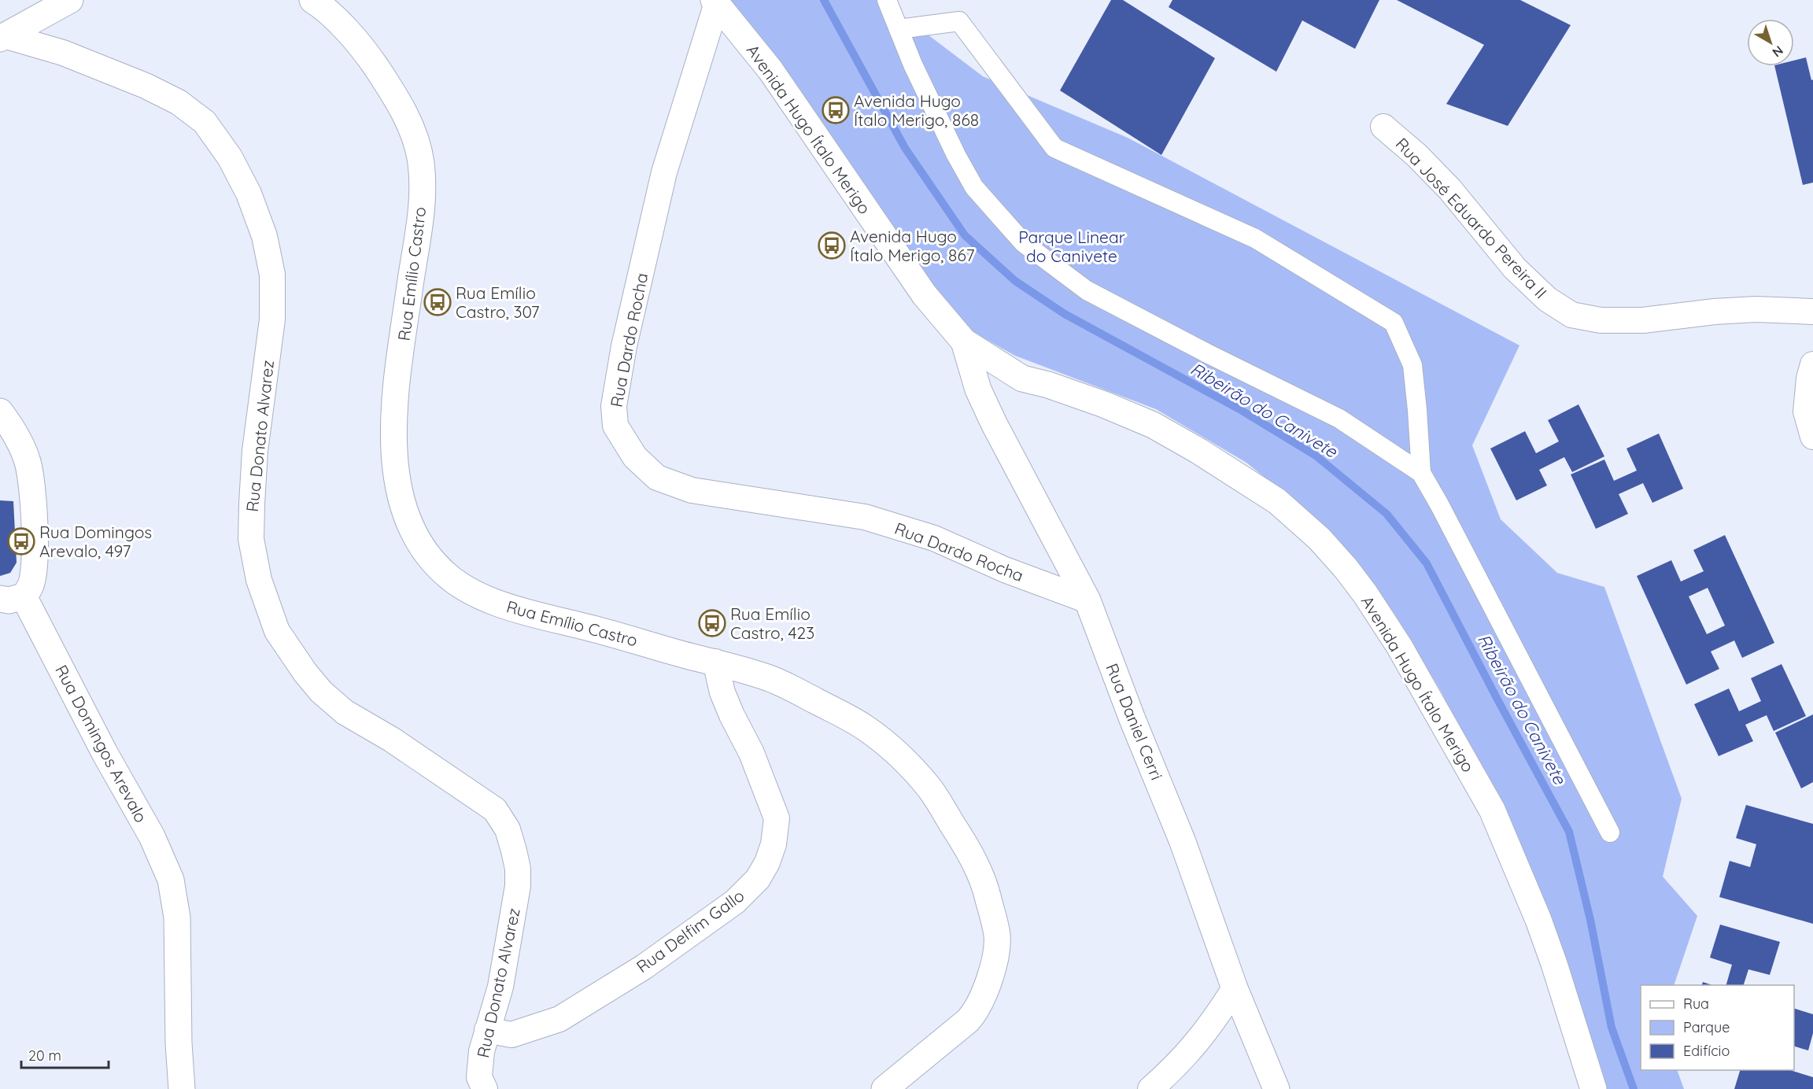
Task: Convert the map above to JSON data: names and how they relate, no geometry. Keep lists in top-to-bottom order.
{
  "streets": {
    "street": [
      "Avenida Hugo Ítalo Merigo",
      "Rua José Eduardo Pereira II",
      "Rua Emílio Castro",
      "Rua Dardo Rocha",
      "Rua Donato Alvarez",
      "Rua Daniel Cerri",
      "Rua Domingos Arevalo",
      "Rua Delfim Gallo"
    ]
  },
  "crossings": [
    ["Avenida Hugo Ítalo Merigo", "Rua Dardo Rocha"],
    ["Avenida Hugo Ítalo Merigo", "Rua Daniel Cerri"],
    ["Rua Emílio Castro", "Rua Delfim Gallo"],
    ["Rua Dardo Rocha", "Rua Daniel Cerri"],
    ["Rua Donato Alvarez", "Rua Delfim Gallo"]
  ],
  "water": ["Ribeirão do Canivete"],
  "parks": ["Parque Linear do Canivete"],
  "places": {
    "bus stop": [
      "Avenida Hugo Ítalo Merigo, 868",
      "Avenida Hugo Ítalo Merigo, 867",
      "Rua Emílio Castro, 307",
      "Rua Domingos Arevalo, 497",
      "Rua Emílio Castro, 423"
    ]
  },
  "legend": ["Rua", "Parque", "Edifício"],
  "scale_bar": "20 m",
  "north": "bottom right"
}
